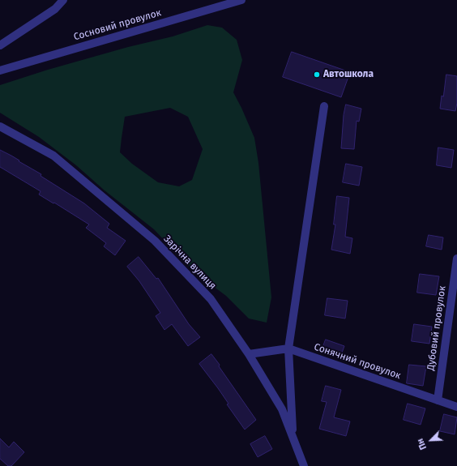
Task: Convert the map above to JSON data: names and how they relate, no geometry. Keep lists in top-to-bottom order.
{
  "streets": {
    "street": [
      "Сосновий провулок",
      "Зарічна вулиця",
      "Дубовий провулок",
      "Сонячний провулок"
    ]
  },
  "crossings": [
    ["Зарічна вулиця", "Сонячний провулок"],
    ["Дубовий провулок", "Сонячний провулок"]
  ],
  "places": ["Автошкола"],
  "north": "bottom left"
}
